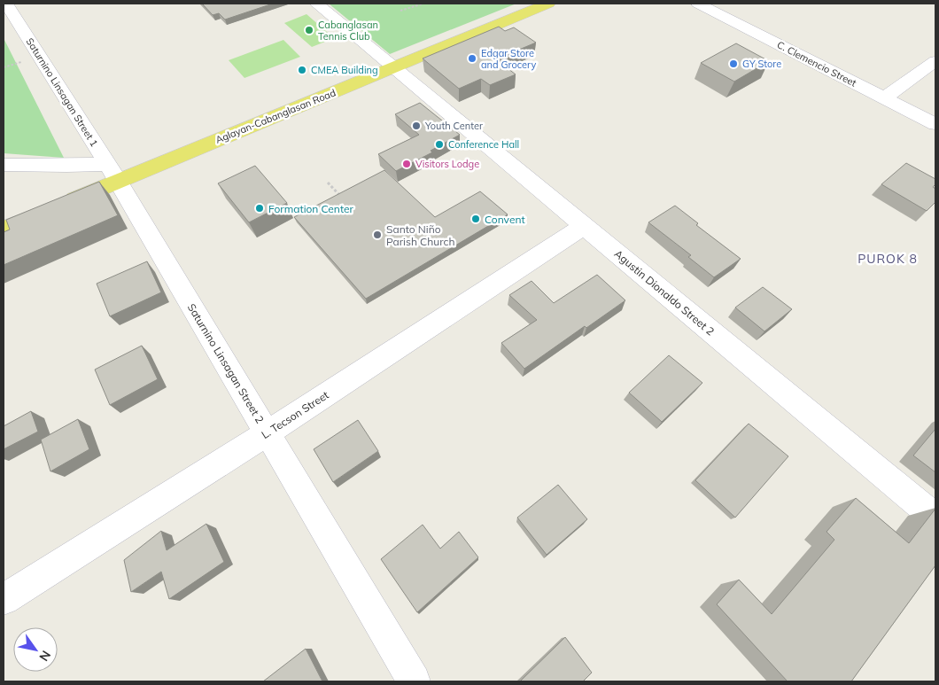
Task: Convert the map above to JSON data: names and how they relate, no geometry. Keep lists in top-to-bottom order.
{
  "streets": {
    "main road": ["Aglayan-Cabanglasan Road"],
    "street": [
      "C. Clemencio Street",
      "Saturnino Linsagan Street 1",
      "Agustin Dionaldo Street 2",
      "Saturnino Linsagan Street 2",
      "L. Tecson Street"
    ]
  },
  "crossings": [
    ["Saturnino Linsagan Street 1", "Aglayan-Cabanglasan Road"],
    ["Saturnino Linsagan Street 1", "Saturnino Linsagan Street 2"],
    ["Aglayan-Cabanglasan Road", "Agustin Dionaldo Street 2"],
    ["Aglayan-Cabanglasan Road", "Saturnino Linsagan Street 2"],
    ["Agustin Dionaldo Street 2", "L. Tecson Street"],
    ["Saturnino Linsagan Street 2", "L. Tecson Street"]
  ],
  "districts": ["PUROK 8"],
  "places": [
    "Cabanglasan Tennis Club",
    "Edgar Store and Grocery",
    "GY Store",
    "CMEA Building",
    "Youth Center",
    "Conference Hall",
    "Visitors Lodge",
    "Formation Center",
    "Convent",
    "Santo Niño Parish Church"
  ],
  "north": "bottom right"
}
